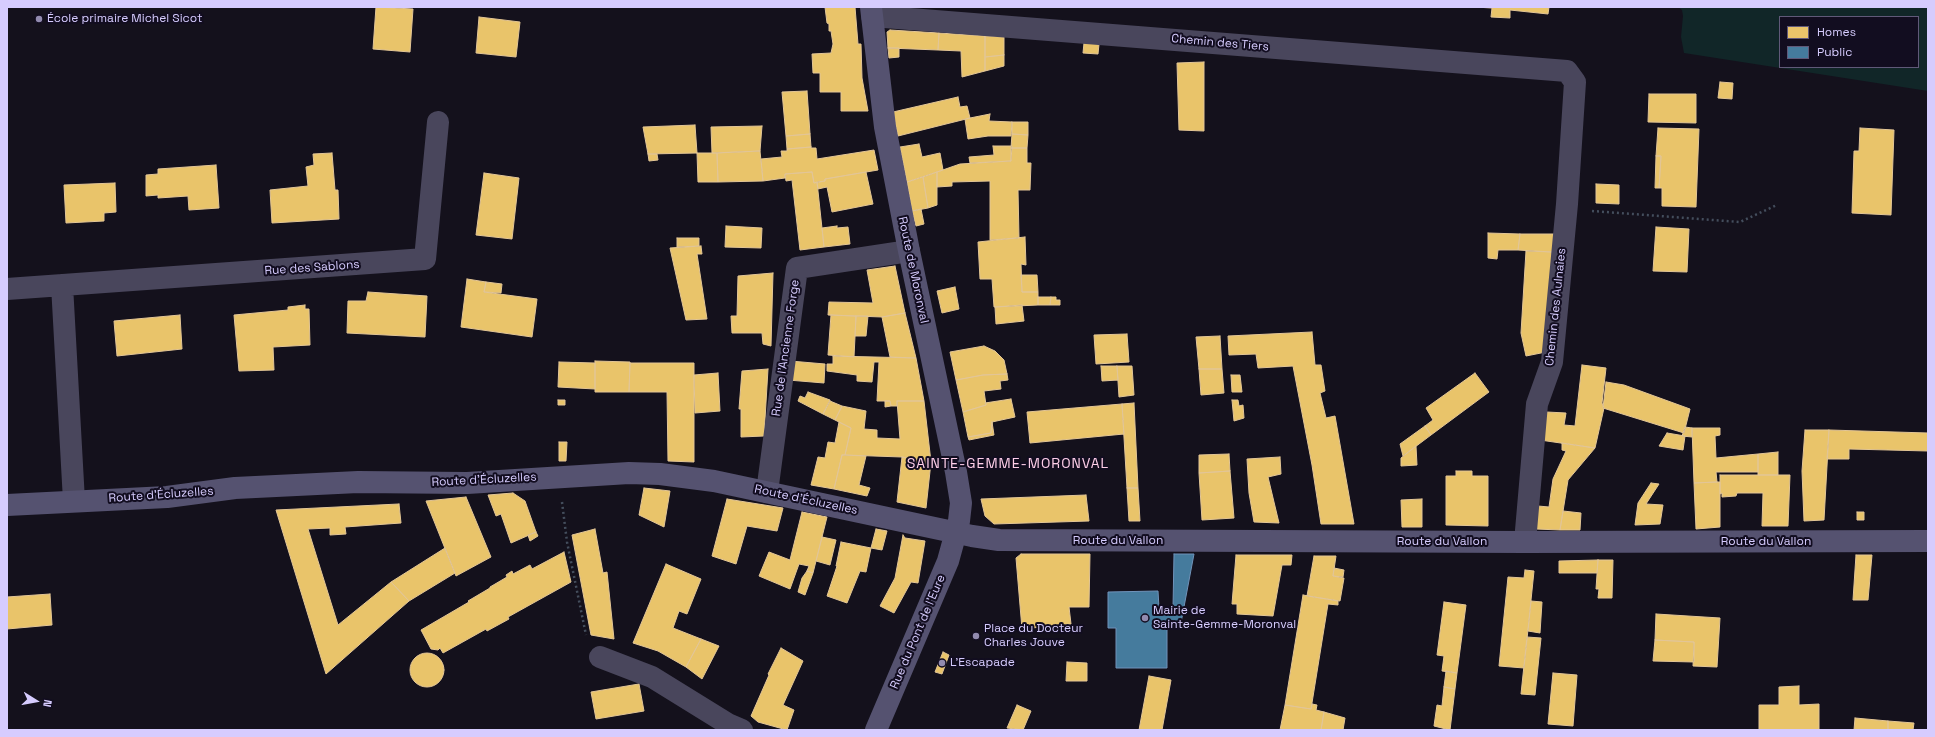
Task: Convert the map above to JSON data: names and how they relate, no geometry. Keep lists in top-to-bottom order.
{
  "streets": {
    "street": [
      "Chemin des Tiers",
      "Rue des Sablons",
      "Route de Moronval",
      "Chemin des Aulnaies",
      "Rue de l'Ancienne Forge",
      "Route d'Écluzelles",
      "Route du Vallon",
      "Rue du Pont de l'Eure"
    ]
  },
  "crossings": [
    ["Chemin des Tiers", "Route de Moronval"],
    ["Chemin des Tiers", "Chemin des Aulnaies"],
    ["Route de Moronval", "Rue de l'Ancienne Forge"],
    ["Route de Moronval", "Route d'Écluzelles"],
    ["Route de Moronval", "Route du Vallon"],
    ["Route de Moronval", "Rue du Pont de l'Eure"],
    ["Chemin des Aulnaies", "Route du Vallon"],
    ["Rue de l'Ancienne Forge", "Route d'Écluzelles"],
    ["Route d'Écluzelles", "Route du Vallon"],
    ["Route d'Écluzelles", "Rue du Pont de l'Eure"],
    ["Route du Vallon", "Rue du Pont de l'Eure"]
  ],
  "districts": ["SAINTE-GEMME-MORONVAL"],
  "places": [
    "École primaire Michel Sicot",
    "Mairie de Sainte-Gemme-Moronval",
    "Place du Docteur Charles Jouve",
    "L'Escapade"
  ],
  "legend": ["Homes", "Public"],
  "north": "right"
}
